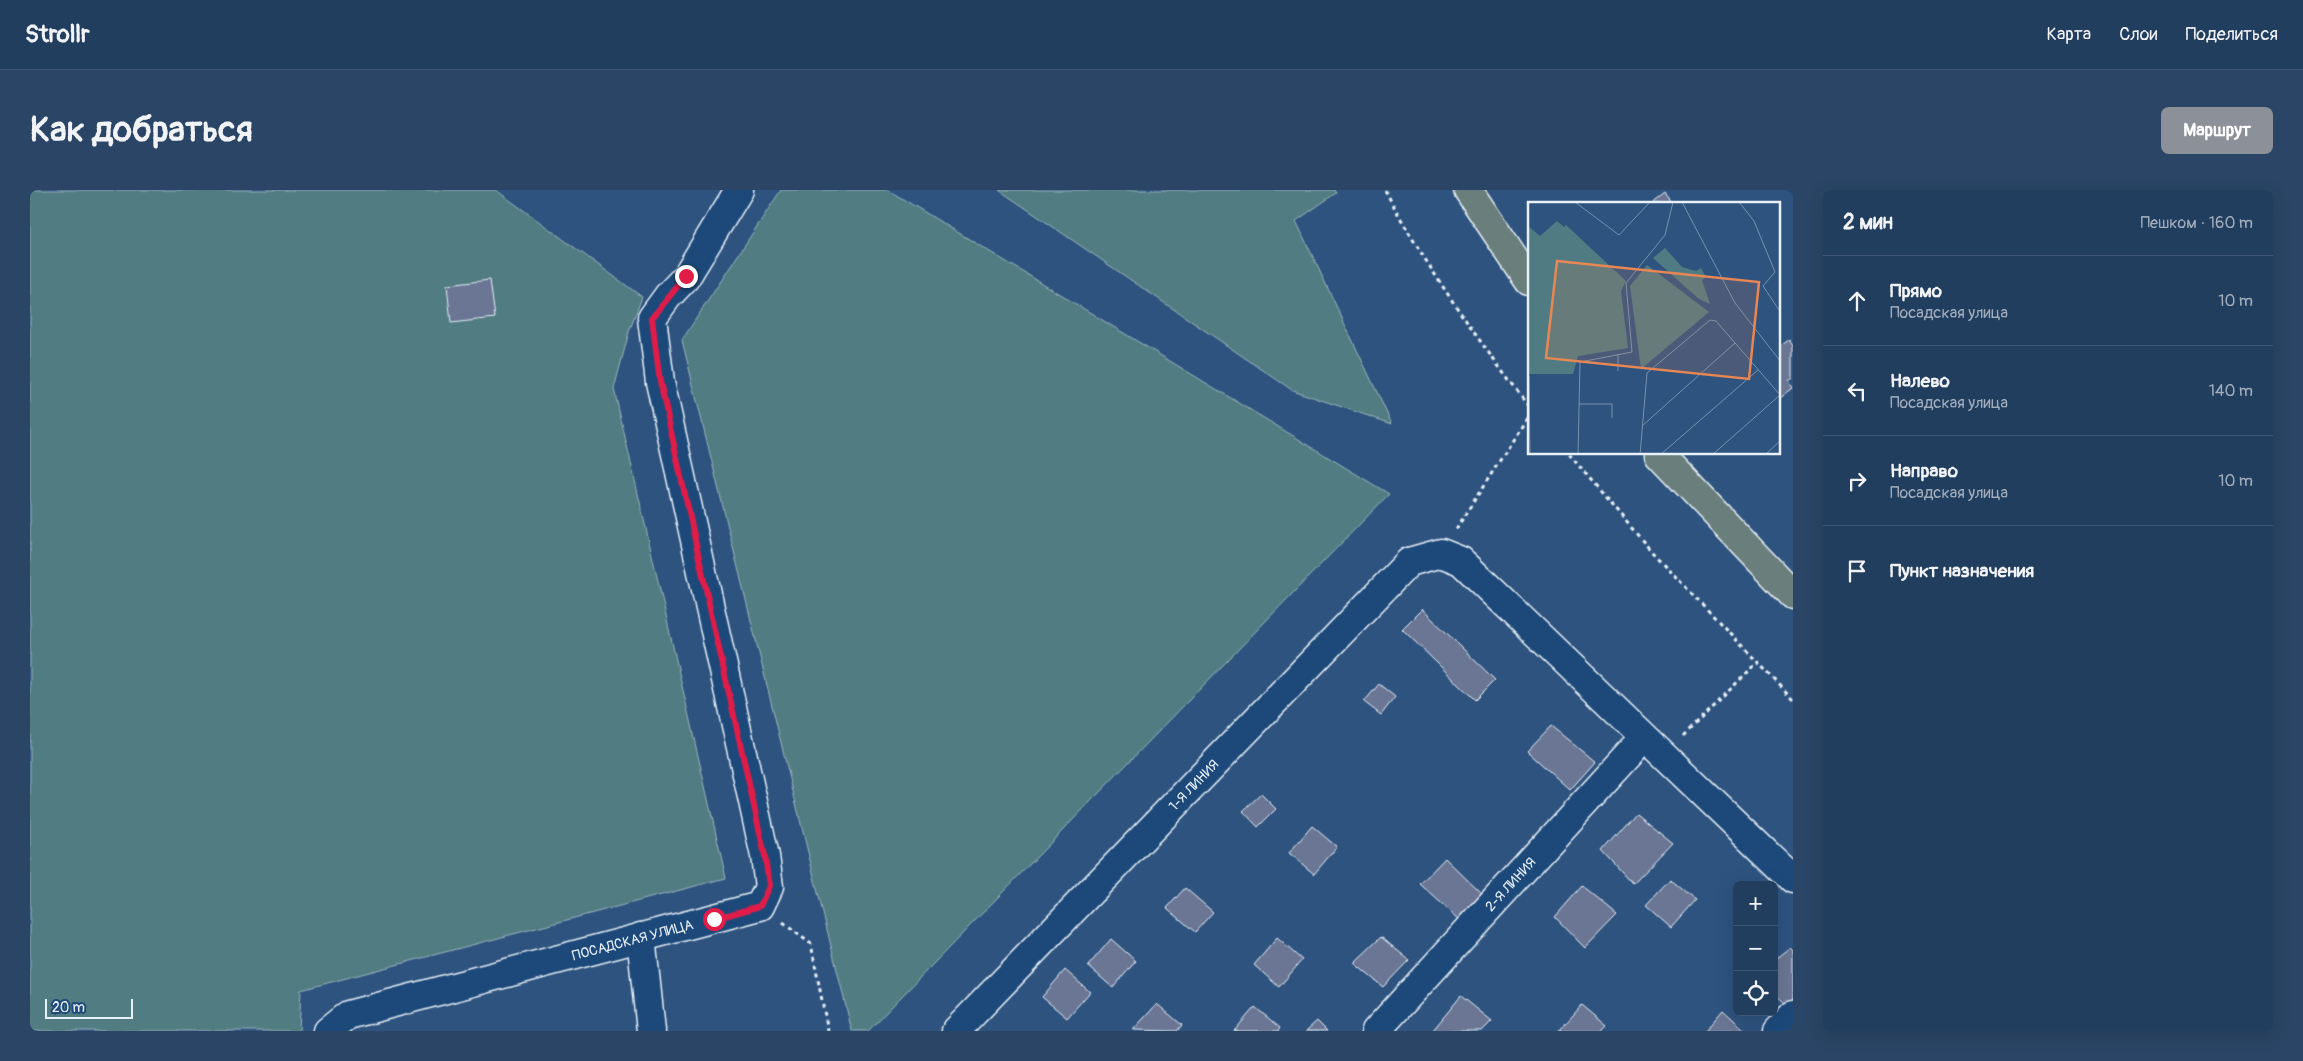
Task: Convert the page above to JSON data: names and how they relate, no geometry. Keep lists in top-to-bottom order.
{
  "streets": {
    "street": ["1-Я ЛИНИЯ", "2-Я ЛИНИЯ", "ПОСАДСКАЯ УЛИЦА"]
  },
  "scale_bar": "20 m",
  "page": {
    "header": "Strollr",
    "nav": ["Карта", "Слои", "Поделиться"],
    "buttons": "Маршрут",
    "title": "Как добраться",
    "heading": ["2 мин", "Пешком · 160 m"],
    "list": [
      ["Прямо", "Посадская улица", "10 m"],
      ["Налево", "Посадская улица", "140 m"],
      ["Направо", "Посадская улица", "10 m"],
      "Пункт назначения"
    ],
    "map_buttons": ["+", "−"],
    "scale": "20 m"
  }
}
